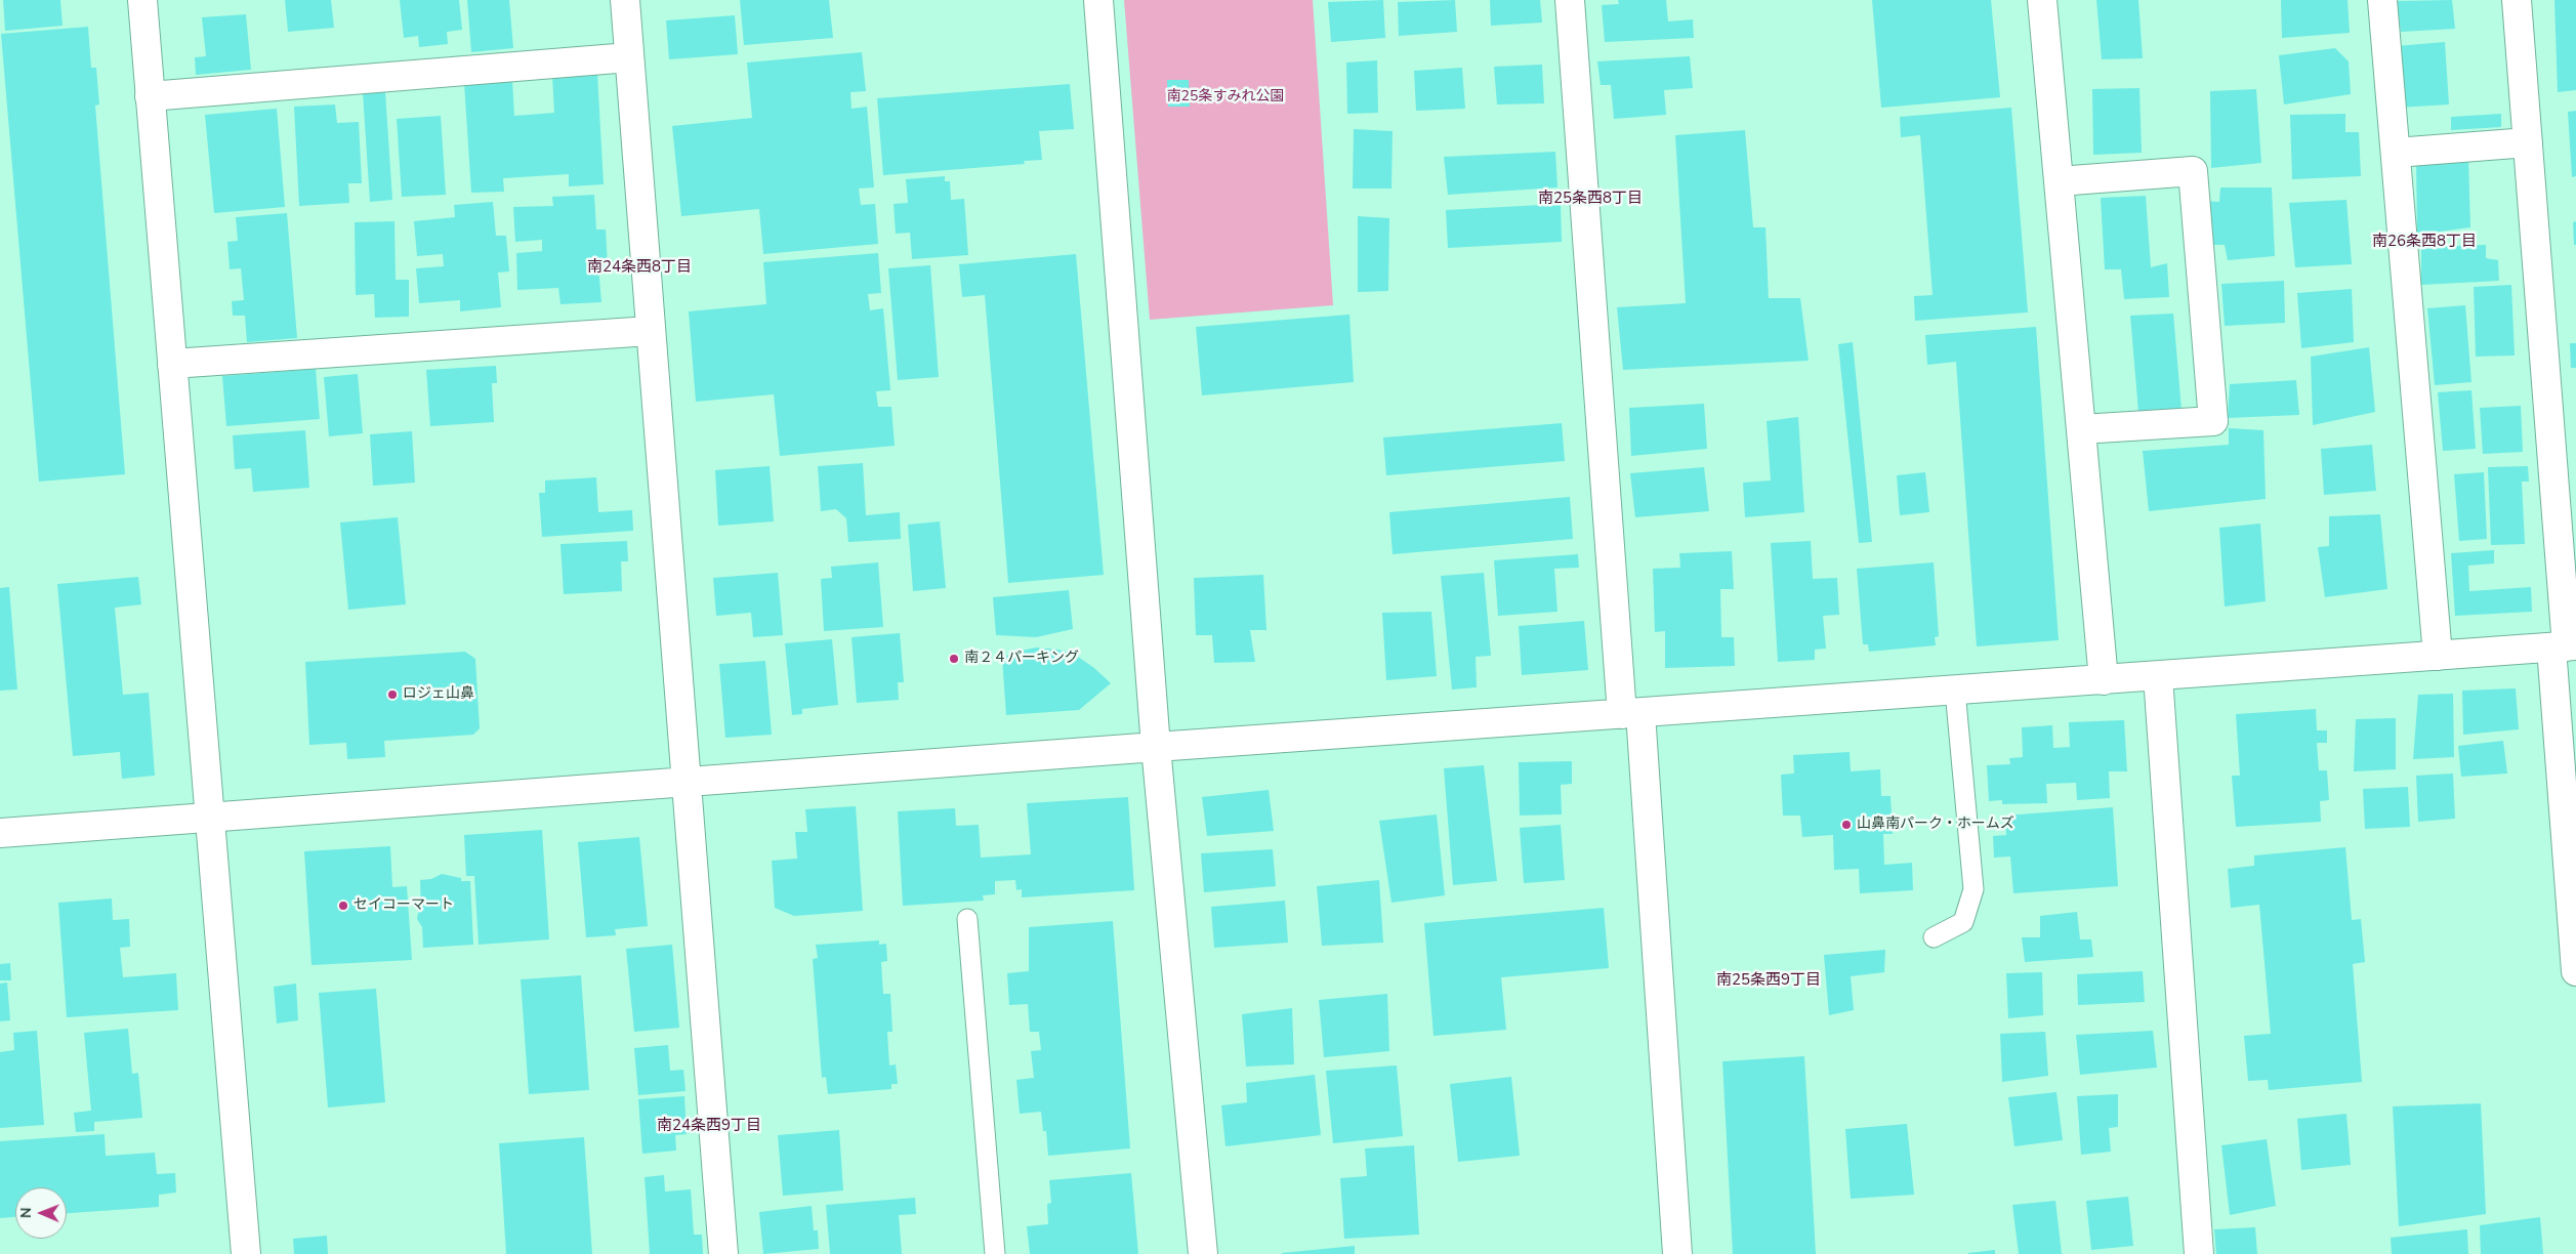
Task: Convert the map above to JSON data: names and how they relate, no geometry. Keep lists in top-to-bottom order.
{
  "districts": [
    "南25条西8丁目",
    "南26条西8丁目",
    "南24条西8丁目",
    "南25条西9丁目",
    "南24条西9丁目"
  ],
  "parks": ["南25条すみれ公園"],
  "places": [
    "南２４パーキング",
    "ロジェ山鼻",
    "山鼻南パーク・ホームズ",
    "セイコーマート"
  ],
  "north": "left"
}
